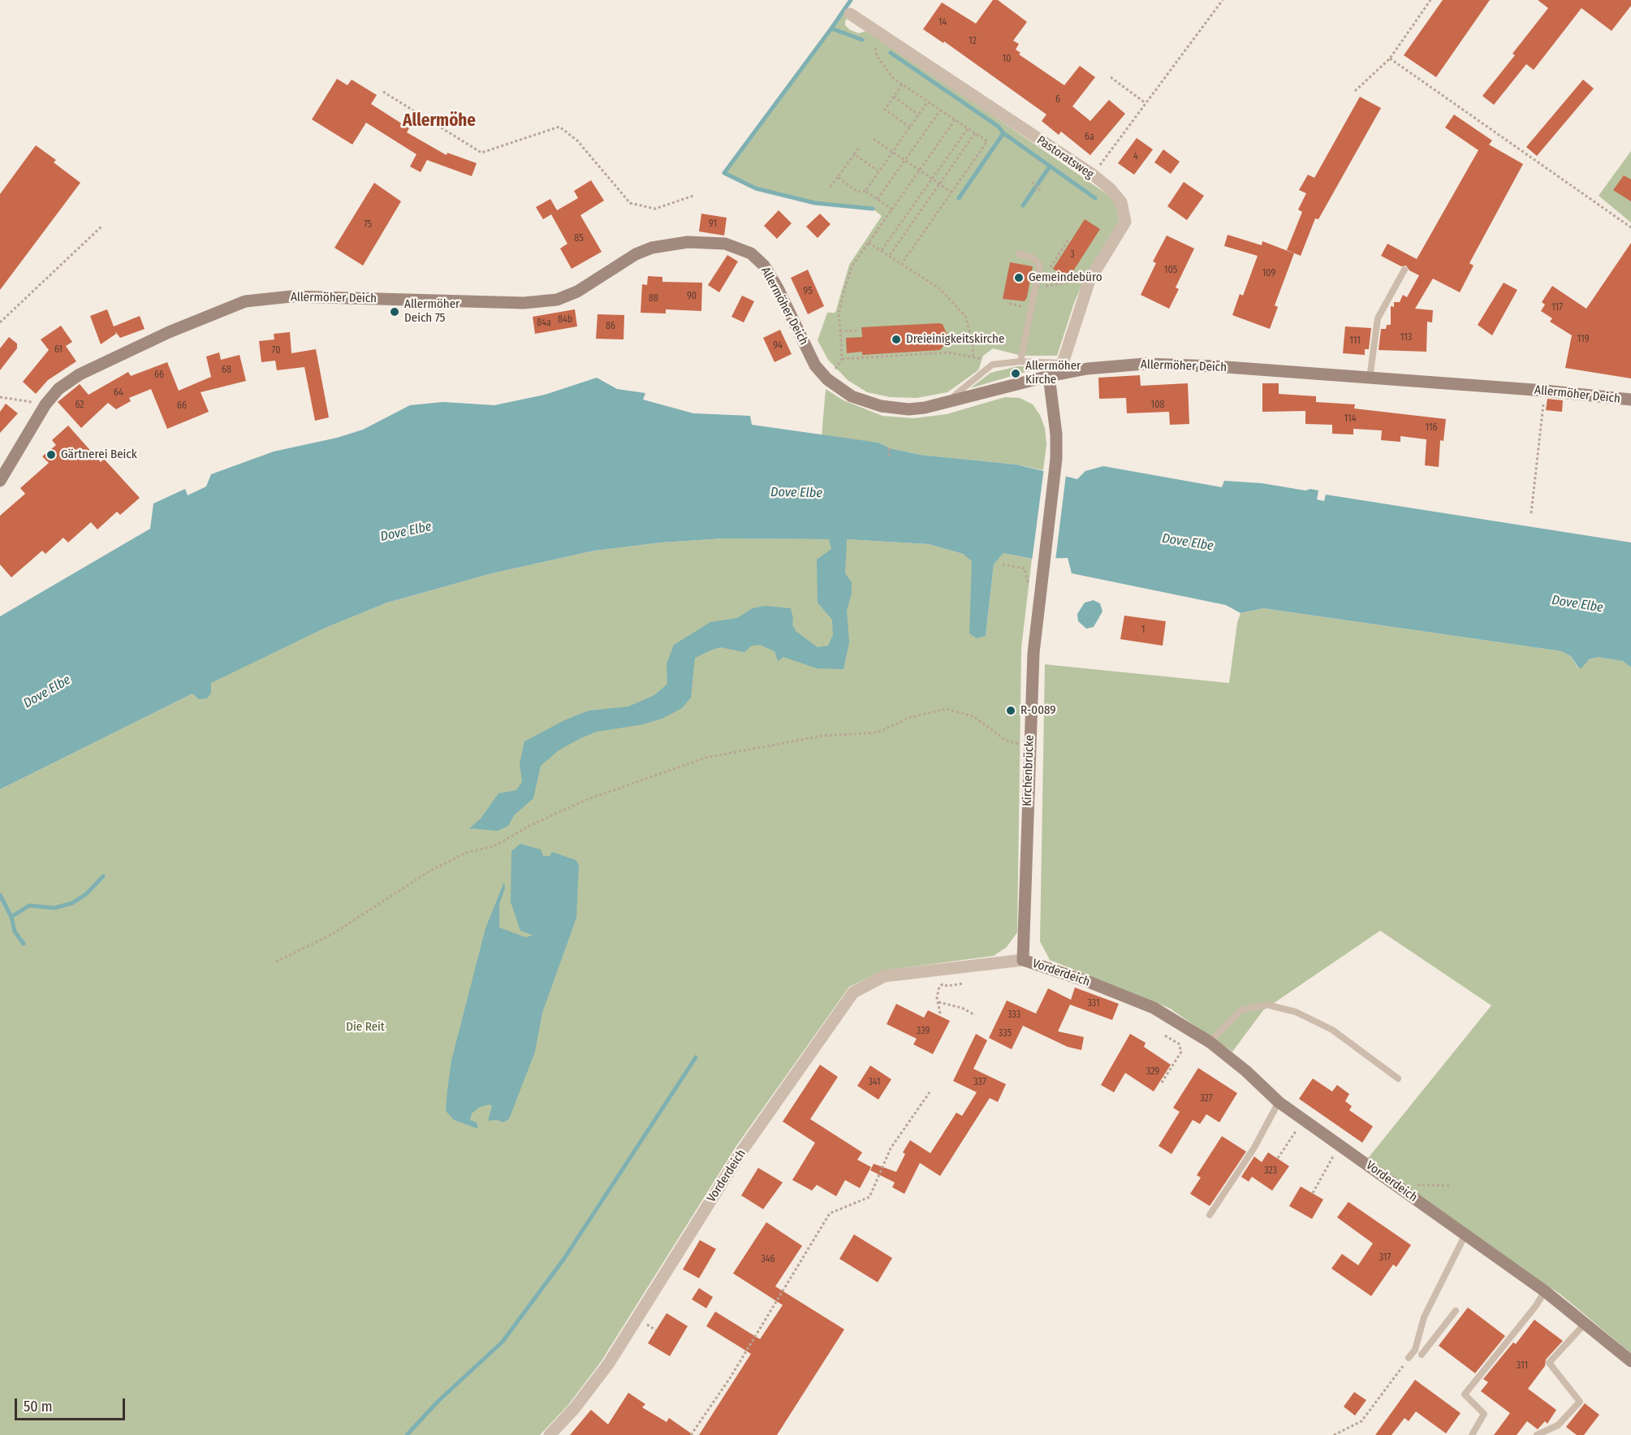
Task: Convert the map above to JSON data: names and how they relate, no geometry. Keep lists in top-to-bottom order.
{
  "streets": {
    "street": [
      "Pastoratsweg",
      "Allermöher Deich",
      "Kirchenbrücke",
      "Vorderdeich"
    ]
  },
  "crossings": [
    ["Pastoratsweg", "Allermöher Deich"],
    ["Allermöher Deich", "Kirchenbrücke"],
    ["Kirchenbrücke", "Vorderdeich"]
  ],
  "districts": ["Allermöhe"],
  "water": ["Dove Elbe"],
  "parks": ["Die Reit"],
  "places": [
    "Gemeindebüro",
    "Allermöher Deich 75",
    "Dreieinigkeitskirche",
    "Allermöher Kirche",
    "Gärtnerei Beick",
    "R-0089"
  ],
  "house_numbers": [
    "14",
    "12",
    "10",
    "6",
    "6a",
    "4",
    "91",
    "75",
    "85",
    "3",
    "105",
    "109",
    "95",
    "90",
    "88",
    "117",
    "84b",
    "84a",
    "86",
    "113",
    "119",
    "111",
    "94",
    "61",
    "70",
    "68",
    "66",
    "64",
    "62",
    "108",
    "66",
    "114",
    "116",
    "1",
    "331",
    "333",
    "339",
    "335",
    "329",
    "341",
    "337",
    "327",
    "323",
    "317",
    "346",
    "311"
  ],
  "scale_bar": "50 m"
}
